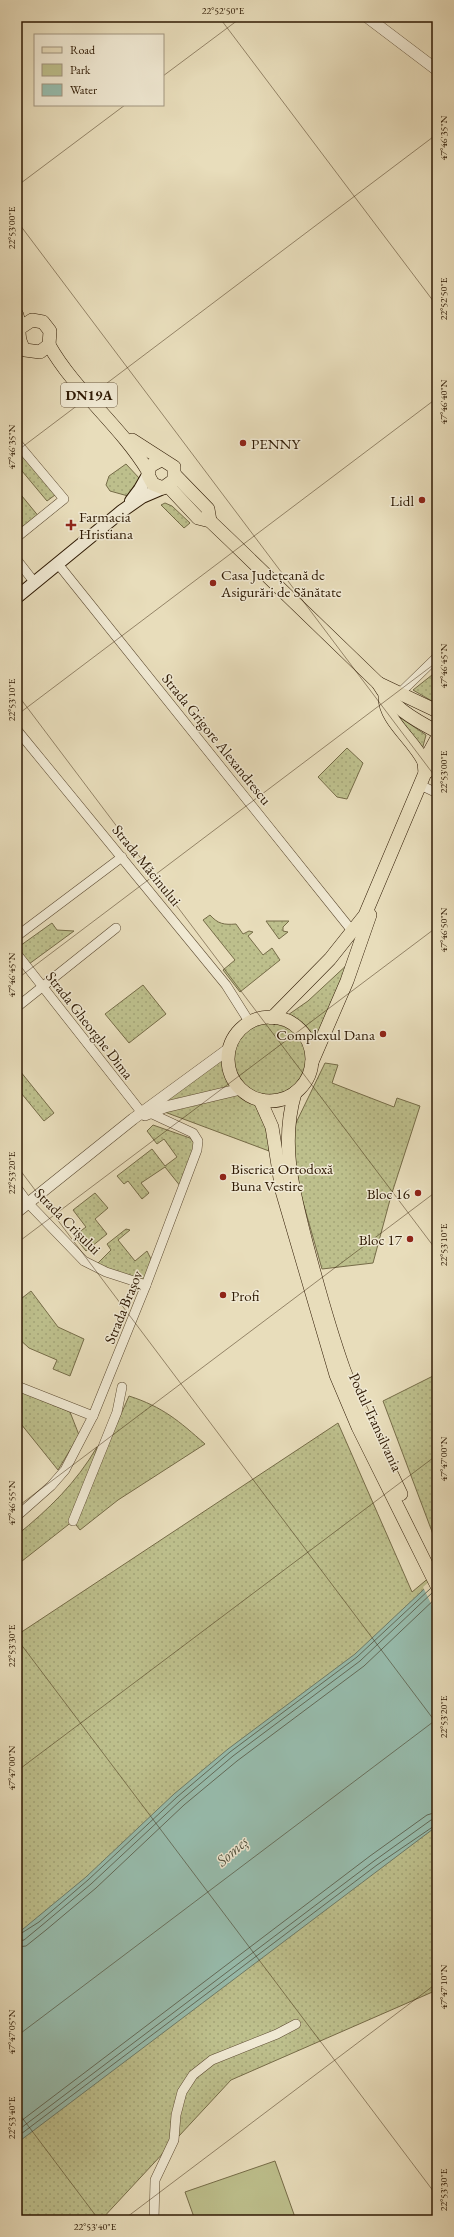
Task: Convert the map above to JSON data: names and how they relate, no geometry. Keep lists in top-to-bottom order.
{
  "streets": {
    "main road": ["DN19A", "Podul Transilvania"],
    "street": [
      "Strada Grigore Alexandrescu",
      "Strada Măcinului",
      "Strada Gheorghe Dima",
      "Strada Crișului",
      "Strada Brașov"
    ]
  },
  "crossings": [
    ["Strada Gheorghe Dima", "Strada Brașov"],
    ["Strada Crișului", "Strada Brașov"]
  ],
  "water": ["Someș"],
  "places": {
    "other": [
      "PENNY",
      "Lidl",
      "Casa Județeană de Asigurări de Sănătate",
      "Complexul Dana",
      "Biserica Ortodoxă Buna Vestire",
      "Bloc 16",
      "Bloc 17",
      "Profi"
    ],
    "health": ["Farmacia Hristiana"]
  },
  "legend": ["Road", "Park", "Water"],
  "coordinates": [
    "22°52'50\"E",
    "47°46'35\"N",
    "22°53'00\"E",
    "47°46'40\"N",
    "47°46'45\"N",
    "22°53'10\"E",
    "47°46'50\"N",
    "22°53'20\"E",
    "47°47'00\"N",
    "47°46'55\"N",
    "22°53'30\"E",
    "47°47'10\"N",
    "47°47'05\"N",
    "22°53'40\"E"
  ]
}
